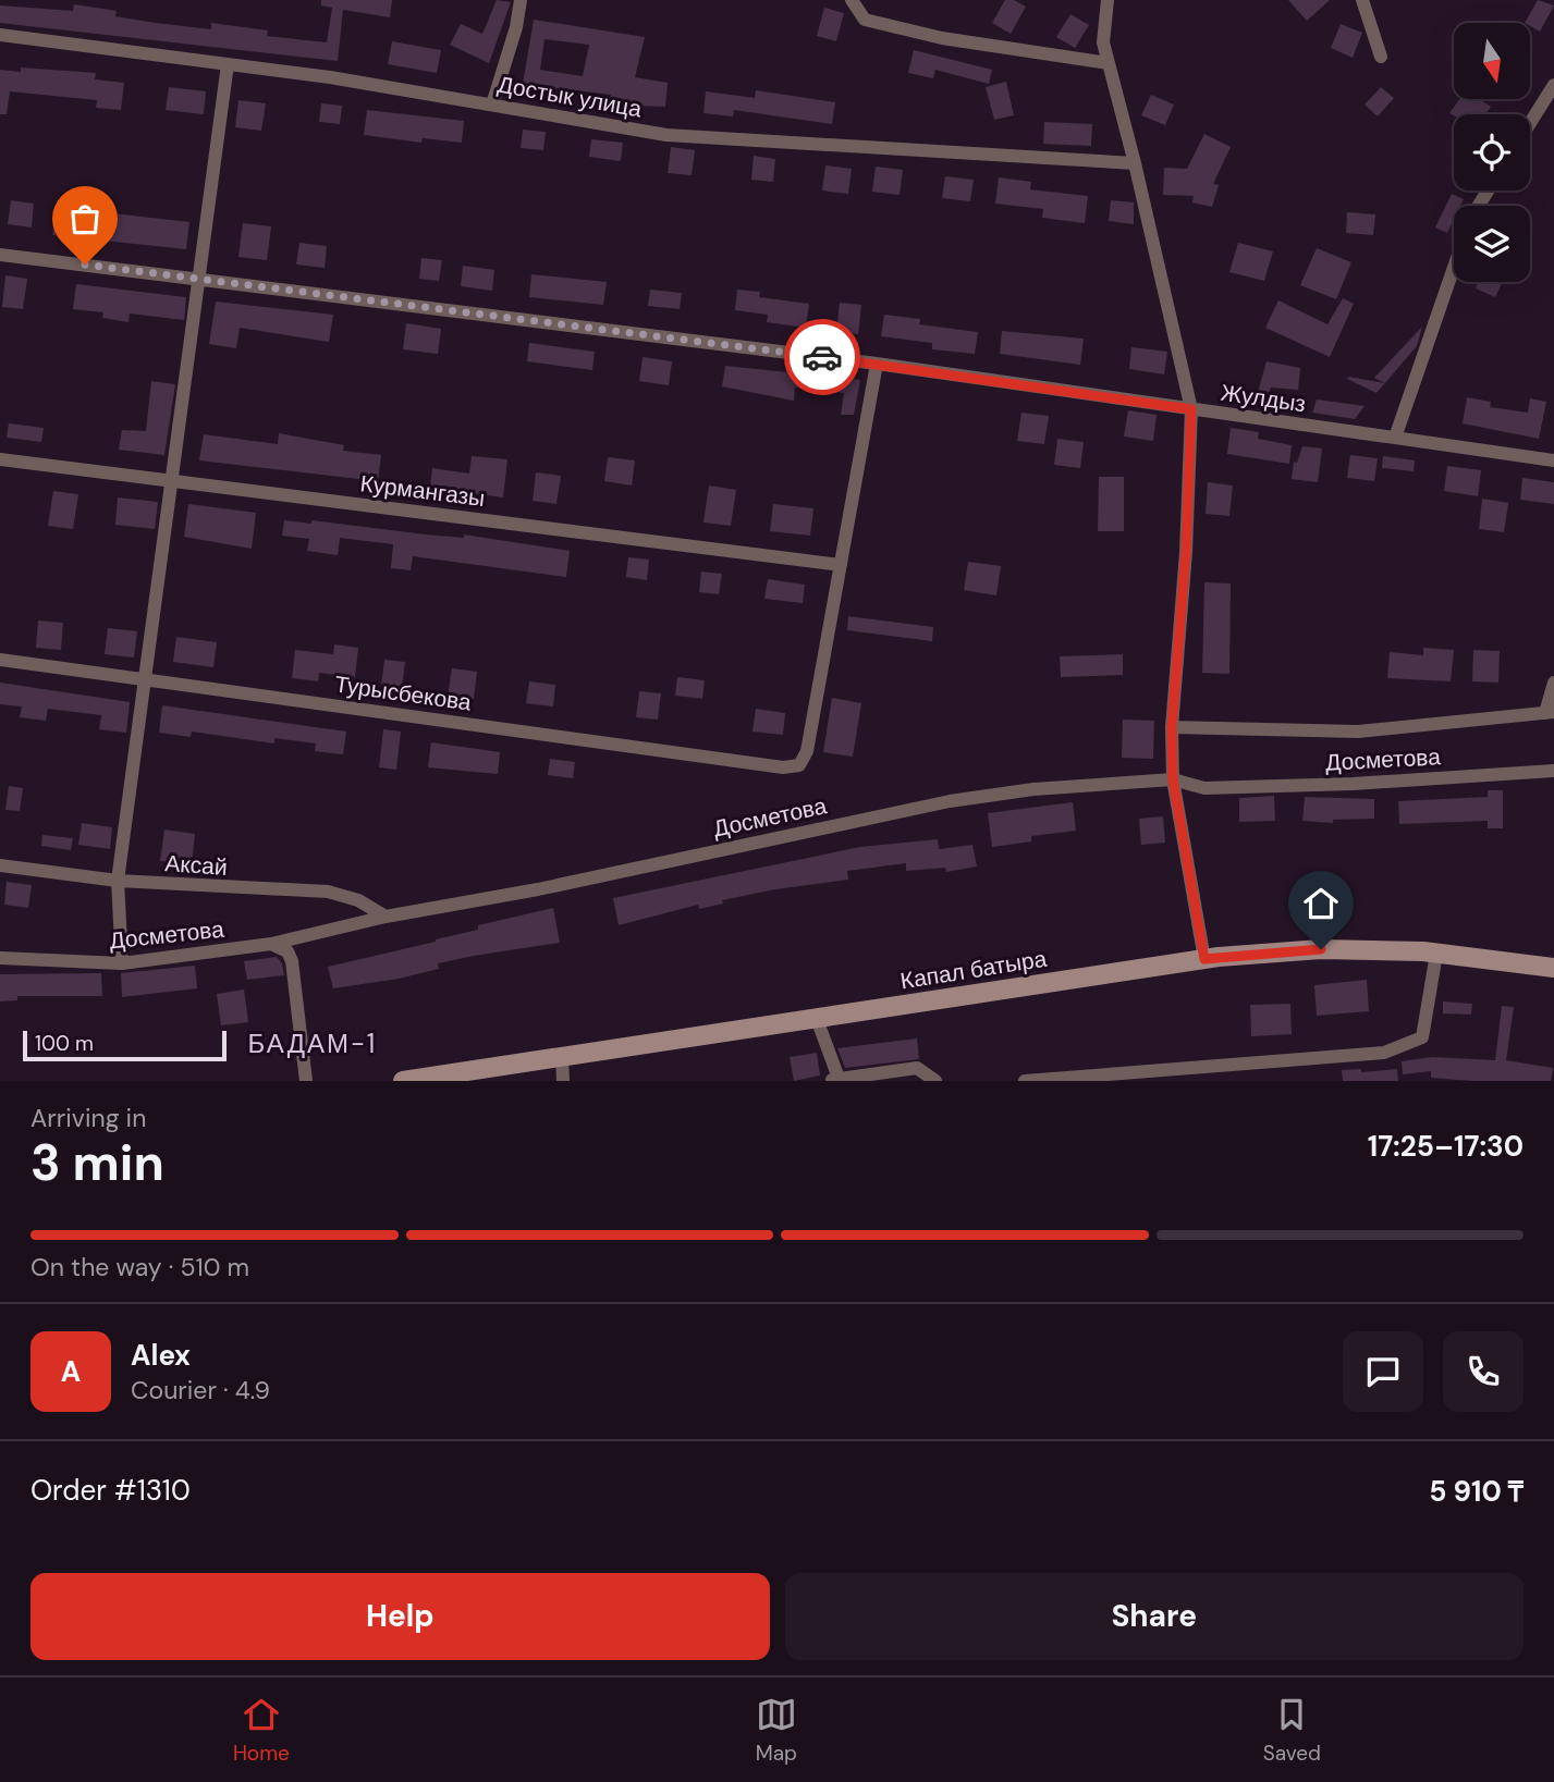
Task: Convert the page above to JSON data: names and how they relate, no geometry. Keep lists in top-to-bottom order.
{
  "streets": {
    "main road": ["Капал батыра"],
    "street": [
      "Достык улица",
      "Жулдыз",
      "Курмангазы",
      "Турысбекова",
      "Досметова",
      "Аксай"
    ]
  },
  "crossings": [
    ["Курмангазы", "Турысбекова"],
    ["Досметова", "Аксай"]
  ],
  "districts": ["БАДАМ-1"],
  "scale_bar": "100 m",
  "north": "bottom",
  "page": {
    "scale": "100 m",
    "heading": ["3 min", "Arriving in", "17:25–17:30"],
    "panel": [
      "Alex",
      "Courier · 4.9",
      "Order #1310",
      "5 910 ₸"
    ],
    "bar": "On the way · 510 m",
    "round": "A",
    "buttons": ["Help", "Share"],
    "tabs": ["Home", "Map", "Saved"]
  }
}
